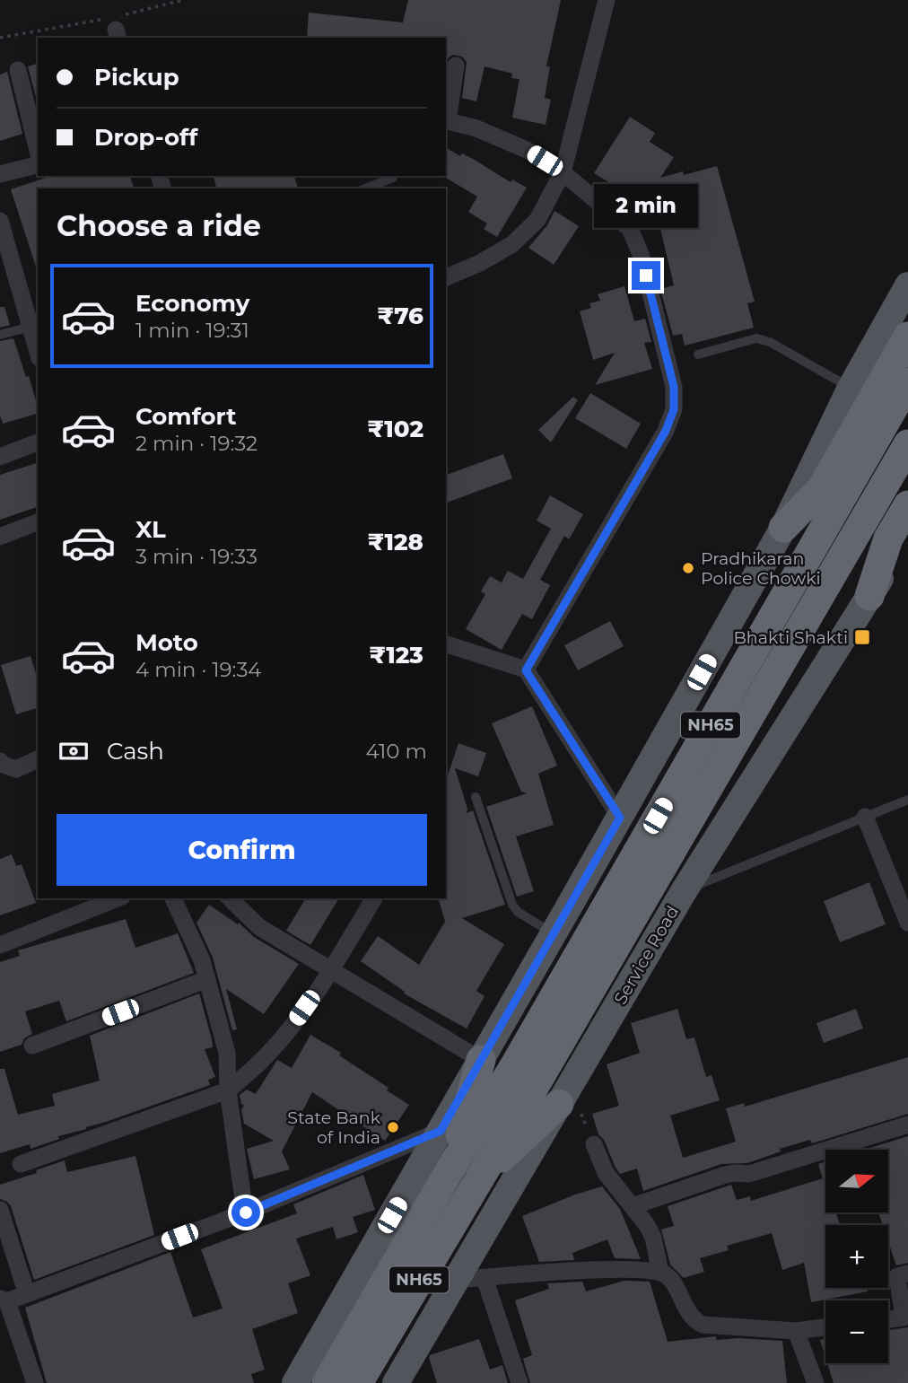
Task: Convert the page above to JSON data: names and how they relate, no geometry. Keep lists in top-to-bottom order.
{
  "streets": {
    "highway": ["NH65"],
    "main road": ["Service Road"]
  },
  "places": {
    "other": ["Pradhikaran Police Chowki", "State Bank of India"],
    "transit": ["Bhakti Shakti"]
  },
  "north": "right",
  "page": {
    "banner": ["Pickup", "Drop-off"],
    "bubble": "2 min",
    "heading": "Choose a ride",
    "list": [
      {
        "name": "Economy",
        "note": "1 min · 19:31",
        "value": "₹76"
      },
      {
        "name": "Comfort",
        "note": "2 min · 19:32",
        "value": "₹102"
      },
      {
        "name": "XL",
        "note": "3 min · 19:33",
        "value": "₹128"
      },
      {
        "name": "Moto",
        "note": "4 min · 19:34",
        "value": "₹123"
      }
    ],
    "pay": ["Cash", "410 m"],
    "buttons": "Confirm",
    "map_buttons": ["+", "−"]
  }
}
